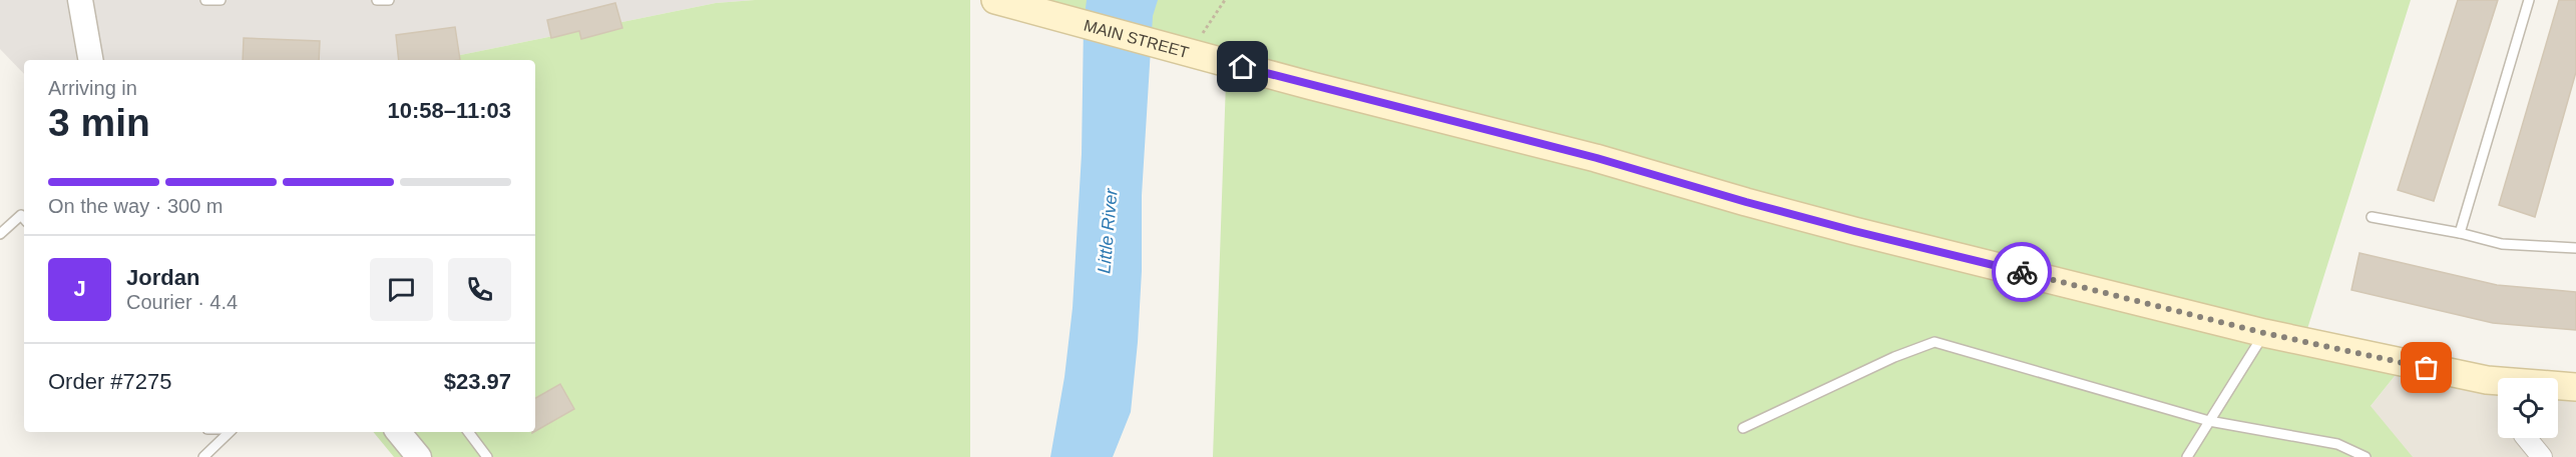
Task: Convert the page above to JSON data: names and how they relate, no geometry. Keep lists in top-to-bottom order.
{
  "streets": {
    "main road": ["MAIN STREET"]
  },
  "water": ["Little River"],
  "page": {
    "heading": ["3 min", "Arriving in", "10:58–11:03"],
    "panel": [
      "Jordan",
      "Courier · 4.4",
      "Order #7275",
      "$23.97"
    ],
    "bar": "On the way · 300 m",
    "round": "J"
  }
}
